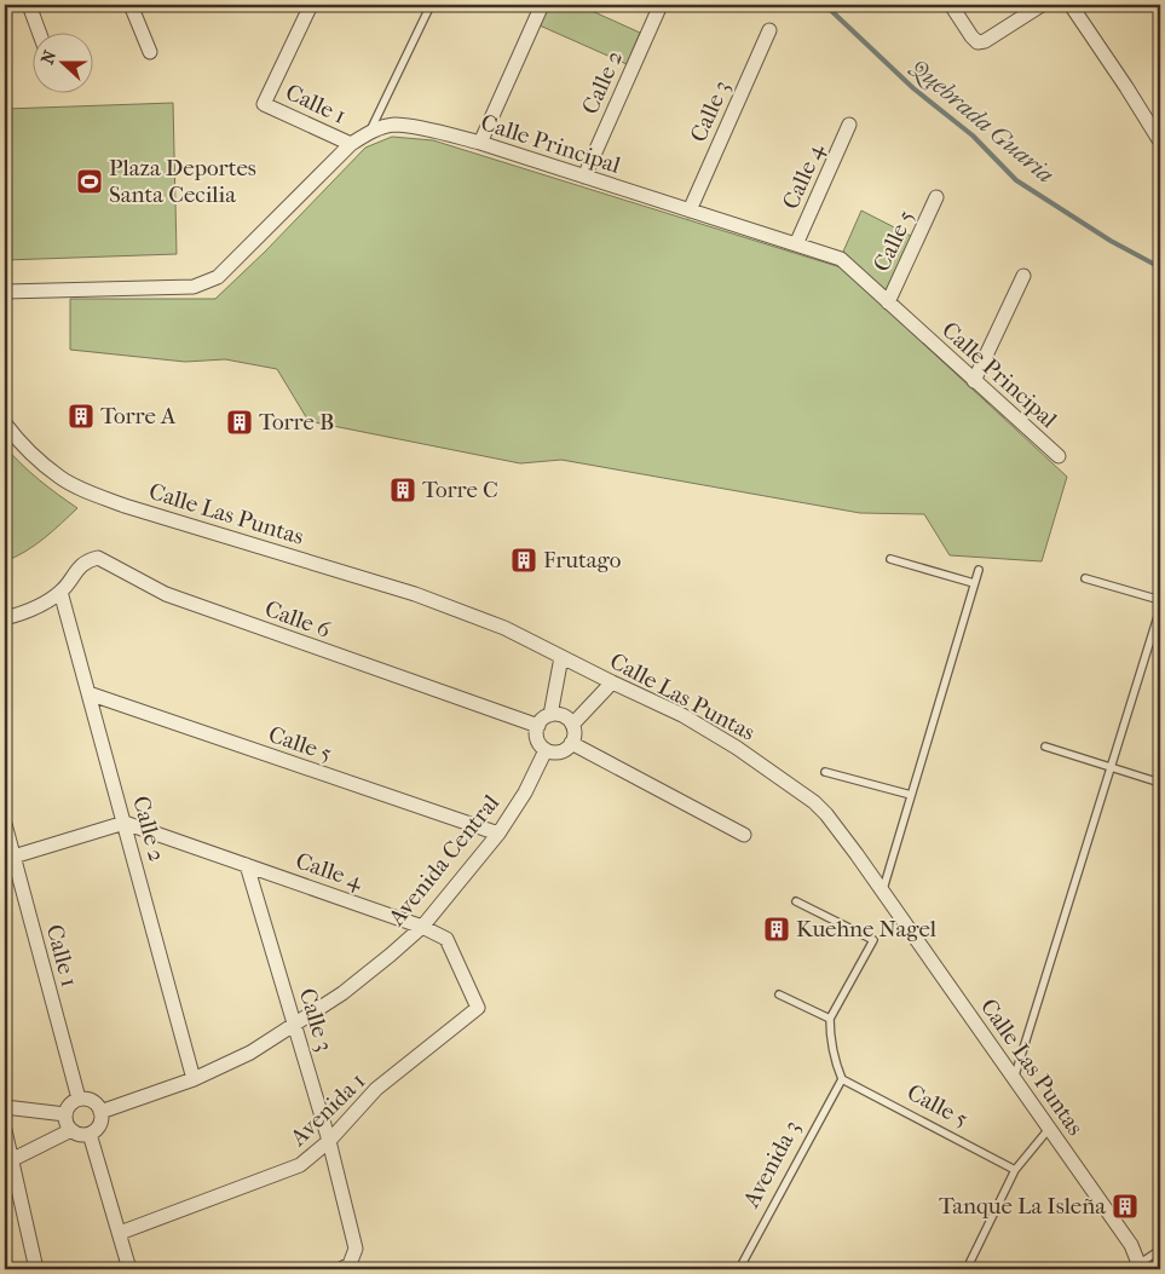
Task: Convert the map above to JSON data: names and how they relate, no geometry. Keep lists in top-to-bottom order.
{
  "streets": {
    "street": [
      "Calle 2",
      "Calle 1",
      "Calle 3",
      "Calle Principal",
      "Calle 4",
      "Calle 5",
      "Calle Las Puntas",
      "Calle 6",
      "Avenida Central",
      "Avenida 1"
    ],
    "lane": ["Avenida 3"]
  },
  "crossings": [
    ["Calle 2", "Calle Principal"],
    ["Calle 2", "Calle 4"],
    ["Calle 2", "Calle 5"],
    ["Calle 2", "Calle 6"],
    ["Calle 2", "Avenida Central"],
    ["Calle 1", "Calle Principal"],
    ["Calle 1", "Avenida Central"],
    ["Calle 3", "Calle Principal"],
    ["Calle 3", "Calle 4"],
    ["Calle 3", "Avenida Central"],
    ["Calle 3", "Avenida 1"],
    ["Calle Principal", "Calle 4"],
    ["Calle Principal", "Calle 5"],
    ["Calle 4", "Avenida Central"],
    ["Calle 4", "Avenida 1"],
    ["Calle 5", "Avenida Central"],
    ["Calle 5", "Avenida 3"],
    ["Calle 6", "Avenida Central"]
  ],
  "water": ["Quebrada Guaria"],
  "places": {
    "sports": ["Plaza Deportes Santa Cecilia"],
    "building": [
      "Torre A",
      "Torre B",
      "Torre C",
      "Frutago",
      "Kuehne Nagel",
      "Tanque La Isleña"
    ]
  },
  "north": "left"
}
